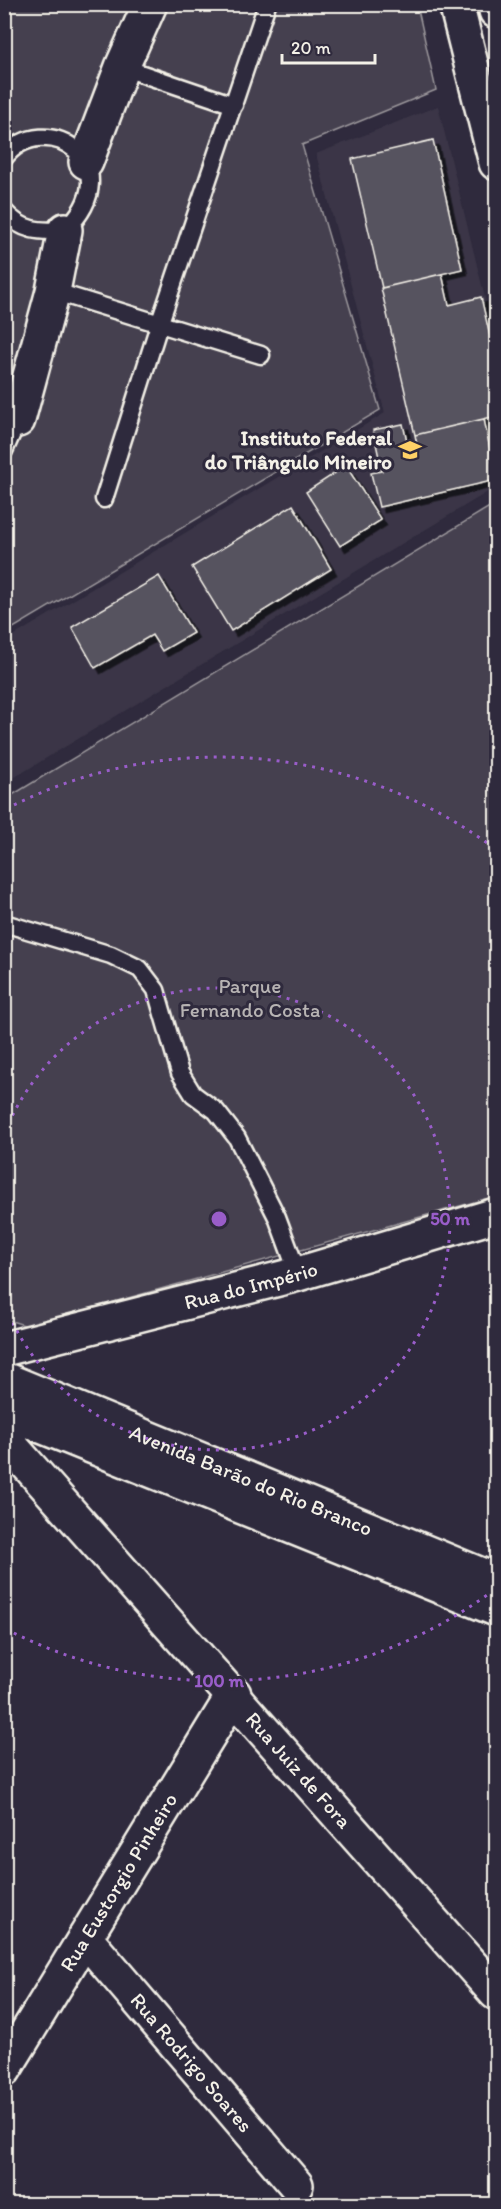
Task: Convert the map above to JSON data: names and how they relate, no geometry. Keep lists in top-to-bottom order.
{
  "streets": {
    "street": [
      "Rua do Império",
      "Avenida Barão do Rio Branco",
      "Rua Juiz de Fora",
      "Rua Eustorgio Pinheiro",
      "Rua Rodrigo Soares"
    ]
  },
  "crossings": [
    ["Rua Juiz de Fora", "Rua Eustorgio Pinheiro"],
    ["Rua Eustorgio Pinheiro", "Rua Rodrigo Soares"]
  ],
  "parks": ["Parque Fernando Costa"],
  "places": {
    "school or university": ["Instituto Federal do Triângulo Mineiro"]
  },
  "scale_bar": "20 m",
  "rings": ["50 m", "100 m"]
}
